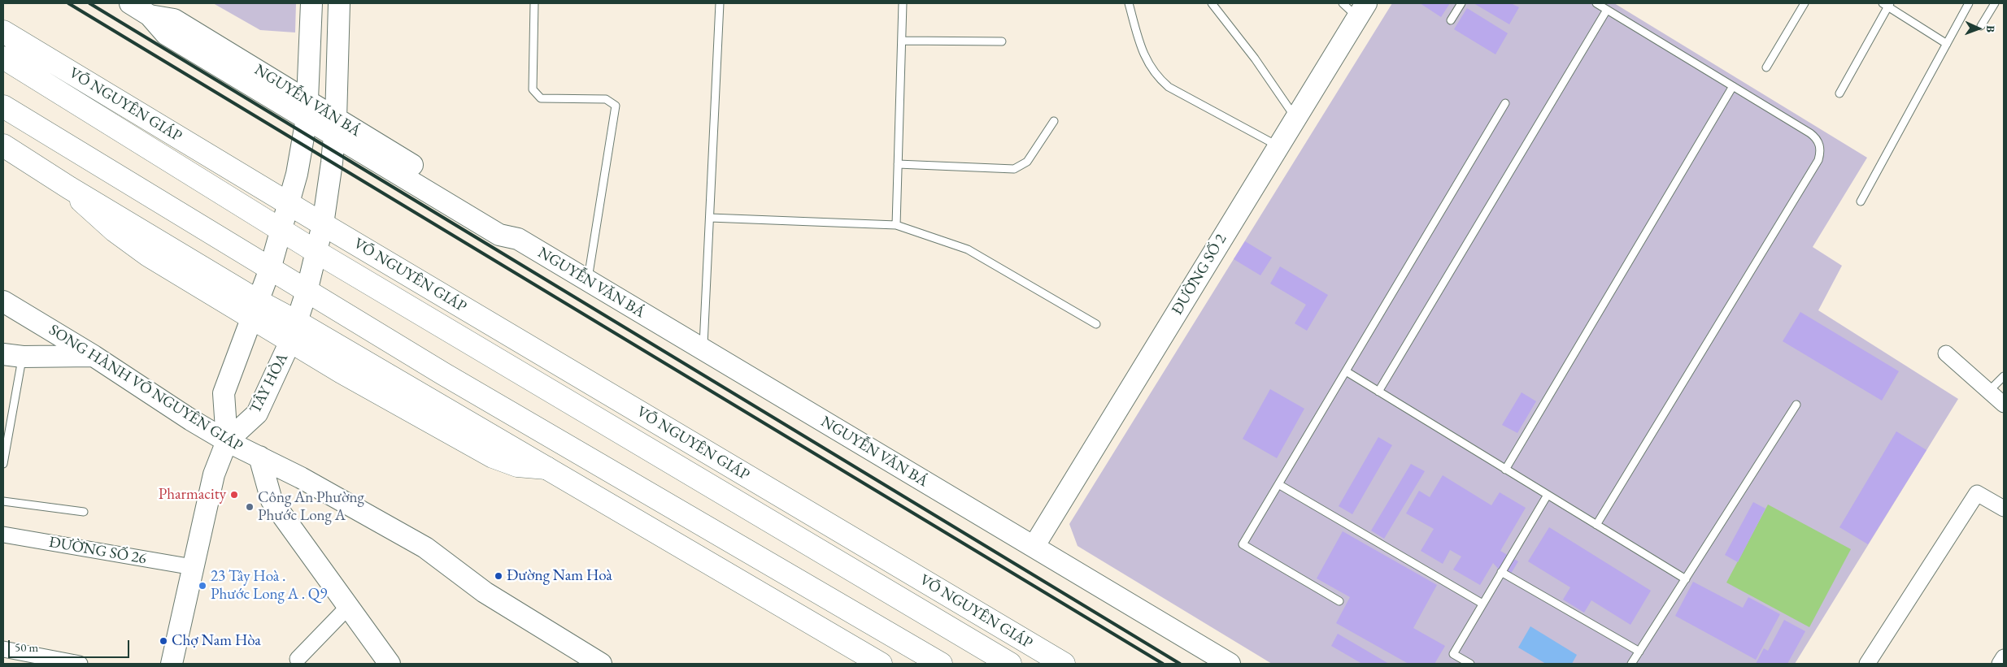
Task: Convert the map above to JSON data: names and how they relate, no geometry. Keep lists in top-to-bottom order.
{
  "streets": {
    "main road": [
      "NGUYỄN VĂN BÁ",
      "VÕ NGUYÊN GIÁP",
      "ĐƯỜNG SỐ 2",
      "TÂY HÒA",
      "SONG HÀNH VÕ NGUYÊN GIÁP"
    ],
    "street": ["ĐƯỜNG SỐ 26"]
  },
  "crossings": [
    ["NGUYỄN VĂN BÁ", "ĐƯỜNG SỐ 2"],
    ["NGUYỄN VĂN BÁ", "TÂY HÒA"],
    ["VÕ NGUYÊN GIÁP", "TÂY HÒA"],
    ["TÂY HÒA", "SONG HÀNH VÕ NGUYÊN GIÁP"],
    ["TÂY HÒA", "ĐƯỜNG SỐ 26"]
  ],
  "places": [
    "Pharmacity",
    "Công An Phường Phước Long A",
    "Đường Nam Hoà",
    "23 Tây Hoà . Phước Long A . Q9",
    "Chợ Nam Hòa"
  ],
  "scale_bar": "50 m",
  "north": "right"
}
